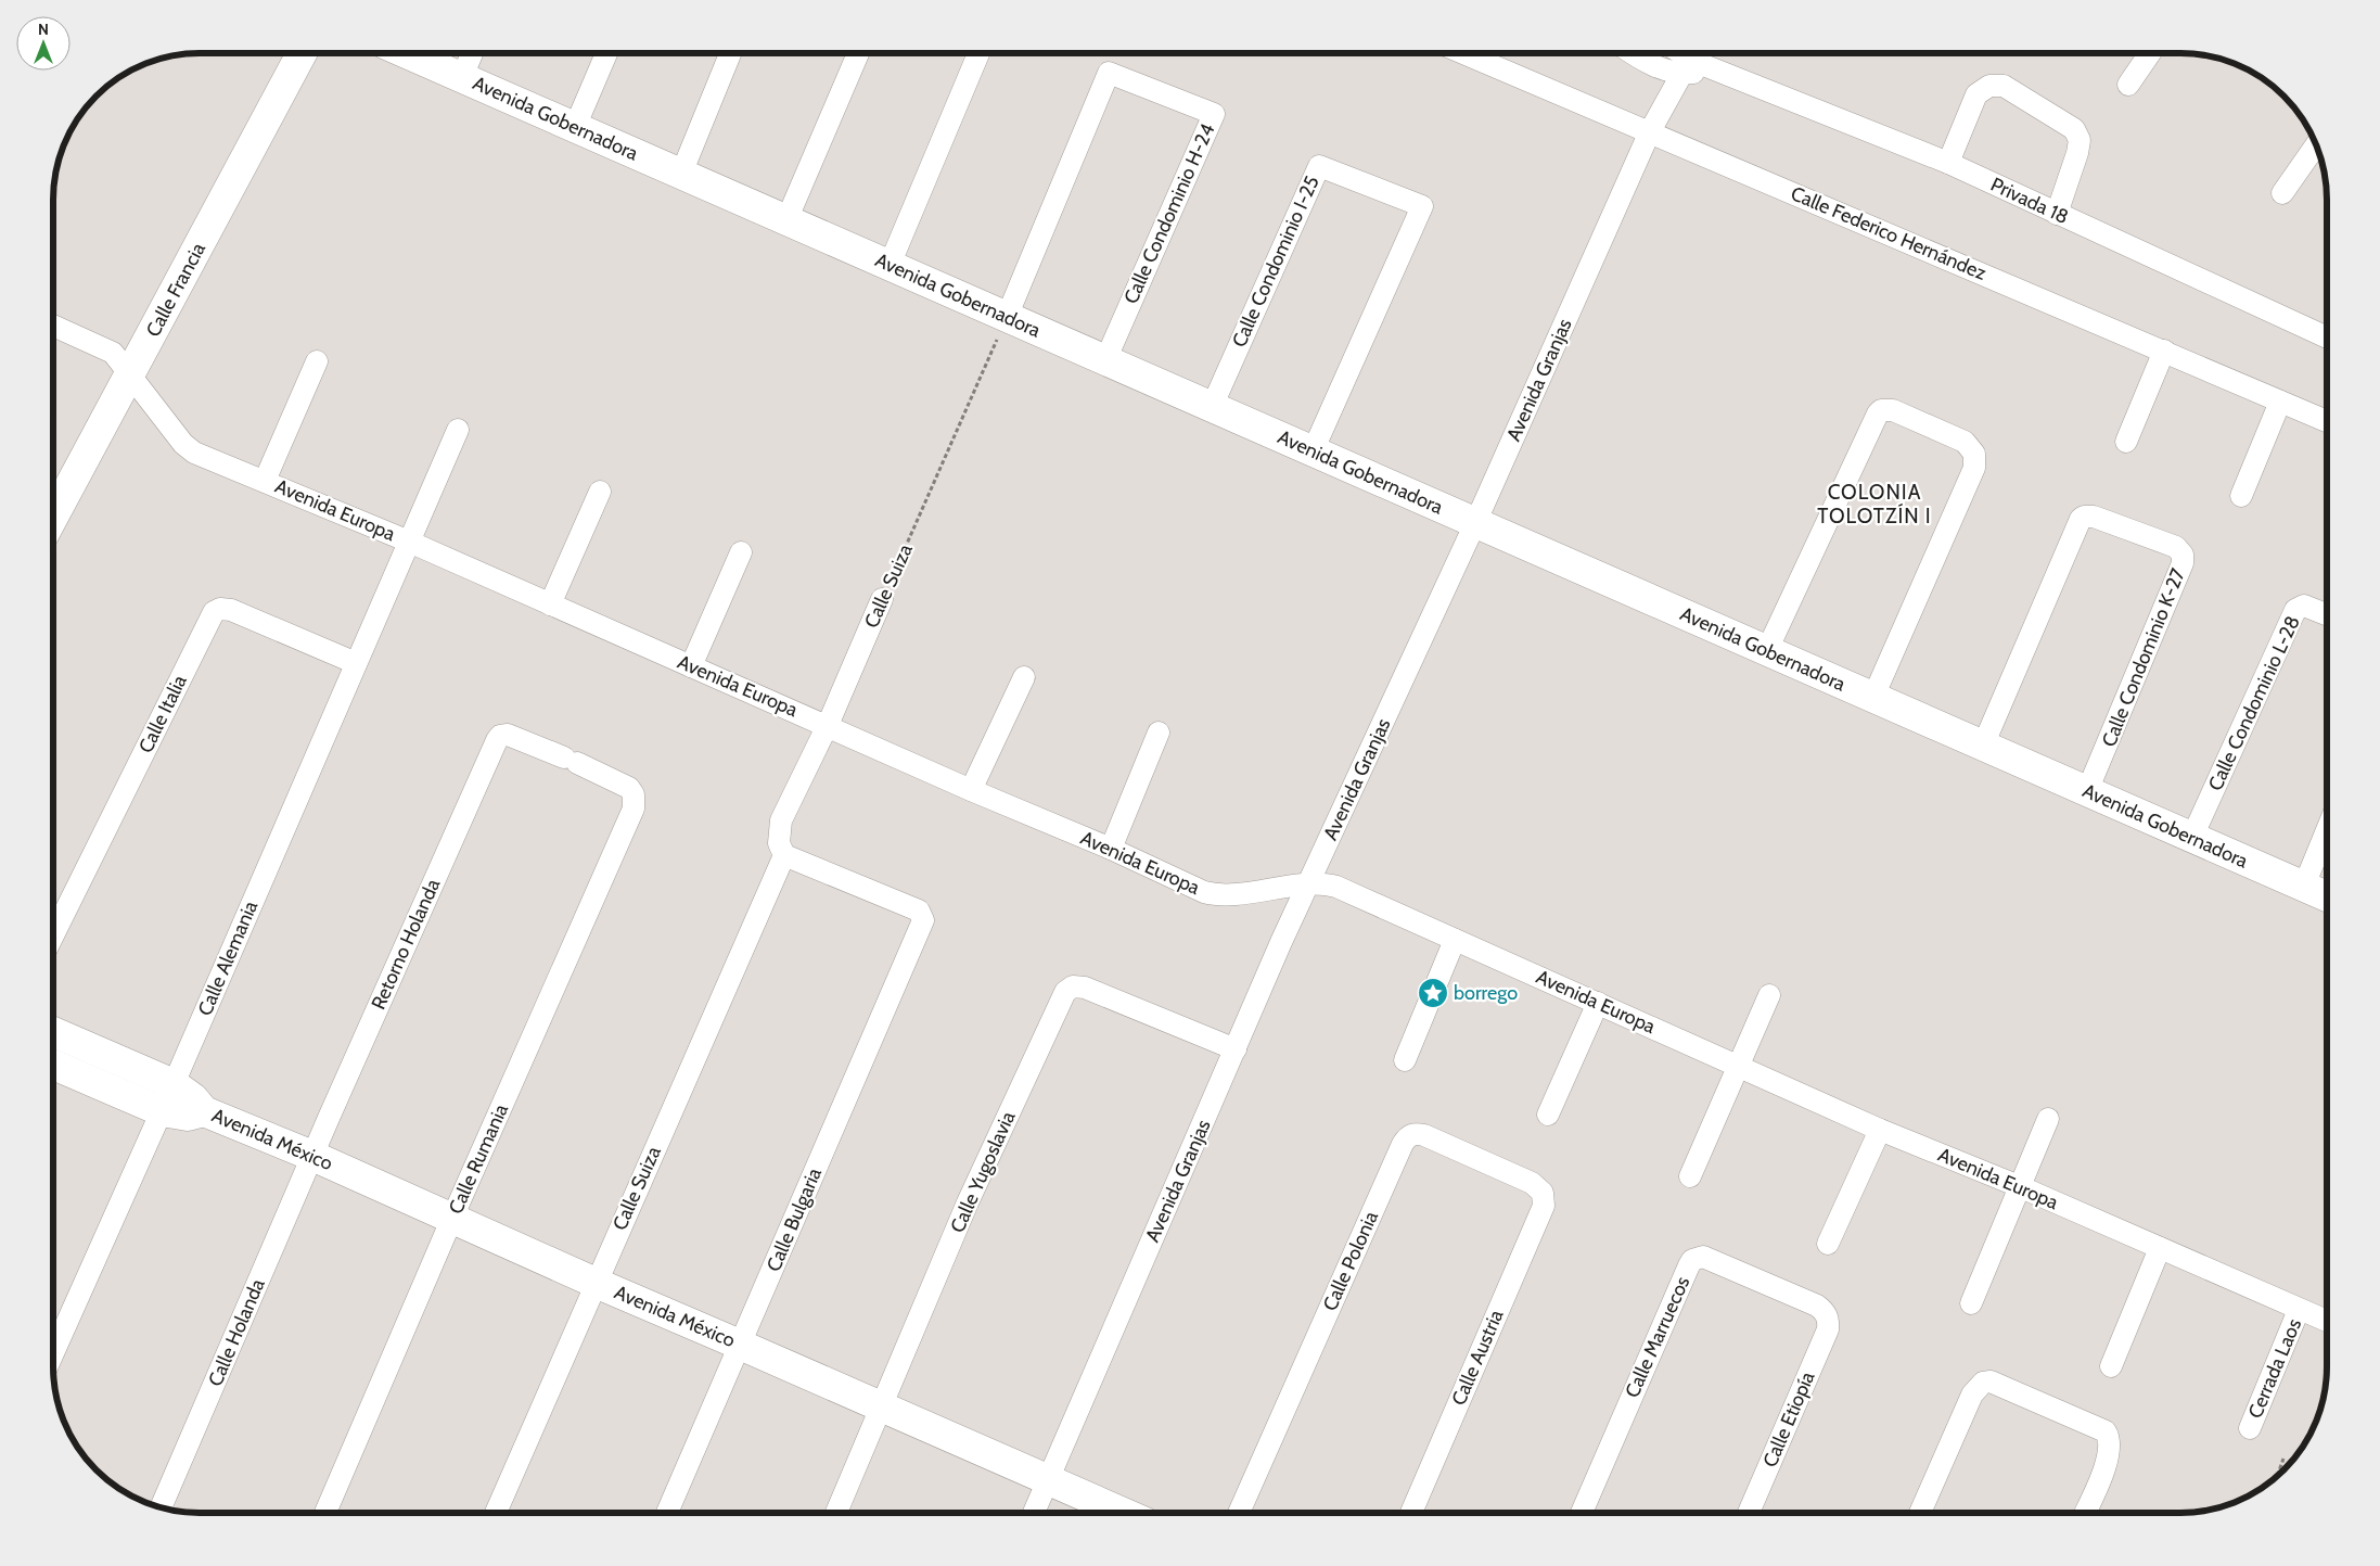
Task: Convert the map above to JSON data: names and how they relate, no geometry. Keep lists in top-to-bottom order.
{
  "streets": {
    "street": [
      "Avenida Gobernadora",
      "Privada 18",
      "Calle Condominio H-24",
      "Calle Federico Hernández",
      "Calle Condominio I-25",
      "Calle Francia",
      "Avenida Granjas",
      "Avenida Europa",
      "Calle Suiza",
      "Calle Condominio K-27",
      "Calle Condominio L-28",
      "Calle Italia",
      "Retorno Holanda",
      "Calle Alemania",
      "Avenida México",
      "Calle Rumania",
      "Calle Yugoslavia",
      "Calle Bulgaria",
      "Calle Polonia",
      "Calle Holanda",
      "Calle Marruecos",
      "Calle Austria",
      "Cerrada Laos",
      "Calle Etiopía"
    ]
  },
  "crossings": [
    ["Avenida Gobernadora", "Calle Condominio H-24"],
    ["Avenida Gobernadora", "Calle Condominio I-25"],
    ["Avenida Gobernadora", "Avenida Granjas"],
    ["Avenida Gobernadora", "Calle Suiza"],
    ["Avenida Gobernadora", "Calle Condominio K-27"],
    ["Avenida Gobernadora", "Calle Condominio L-28"],
    ["Privada 18", "Avenida Granjas"],
    ["Calle Condominio H-24", "Calle Suiza"],
    ["Calle Federico Hernández", "Avenida Granjas"],
    ["Calle Francia", "Avenida Europa"],
    ["Avenida Granjas", "Avenida Europa"],
    ["Avenida Granjas", "Avenida México"],
    ["Avenida Granjas", "Calle Yugoslavia"],
    ["Avenida Europa", "Calle Suiza"],
    ["Avenida Europa", "Calle Alemania"],
    ["Avenida Europa", "Cerrada Laos"],
    ["Calle Suiza", "Avenida México"],
    ["Calle Suiza", "Calle Bulgaria"],
    ["Calle Italia", "Calle Alemania"],
    ["Retorno Holanda", "Avenida México"],
    ["Retorno Holanda", "Calle Rumania"],
    ["Retorno Holanda", "Calle Holanda"],
    ["Calle Alemania", "Avenida México"],
    ["Avenida México", "Calle Rumania"],
    ["Avenida México", "Calle Yugoslavia"],
    ["Avenida México", "Calle Bulgaria"],
    ["Avenida México", "Calle Holanda"],
    ["Calle Polonia", "Calle Austria"],
    ["Calle Marruecos", "Calle Etiopía"]
  ],
  "districts": ["COLONIA TOLOTZÍN I"],
  "places": {
    "place": ["borrego"]
  },
  "north": "top"
}
